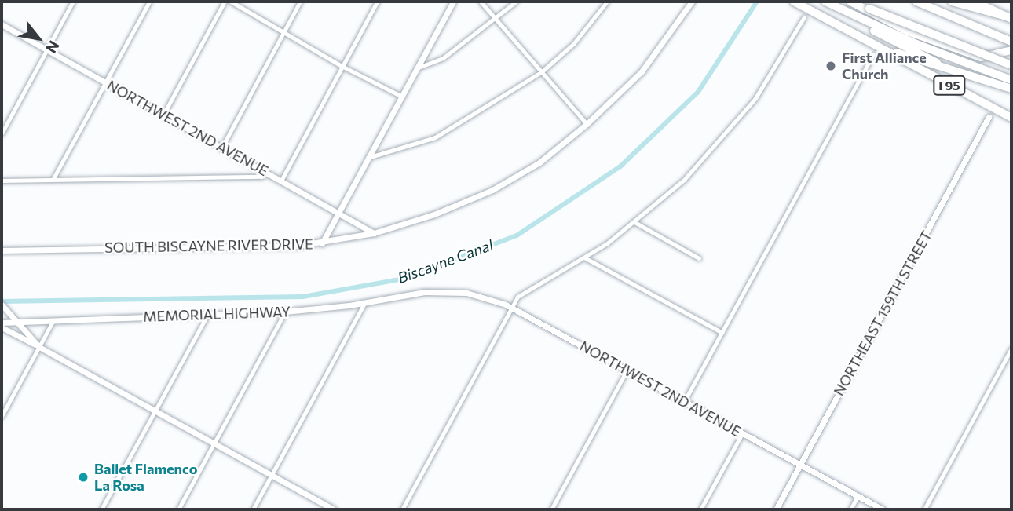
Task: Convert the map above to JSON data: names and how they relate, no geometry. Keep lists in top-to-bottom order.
{
  "streets": {
    "highway": ["I 95"],
    "street": [
      "NORTHWEST 2ND AVENUE",
      "SOUTH BISCAYNE RIVER DRIVE",
      "NORTHEAST 159TH STREET",
      "MEMORIAL HIGHWAY"
    ]
  },
  "crossings": [
    ["NORTHWEST 2ND AVENUE", "SOUTH BISCAYNE RIVER DRIVE"],
    ["NORTHWEST 2ND AVENUE", "NORTHEAST 159TH STREET"],
    ["NORTHWEST 2ND AVENUE", "MEMORIAL HIGHWAY"]
  ],
  "water": ["Biscayne Canal"],
  "places": ["First Alliance Church", "Ballet Flamenco La Rosa"],
  "north": "bottom right"
}
